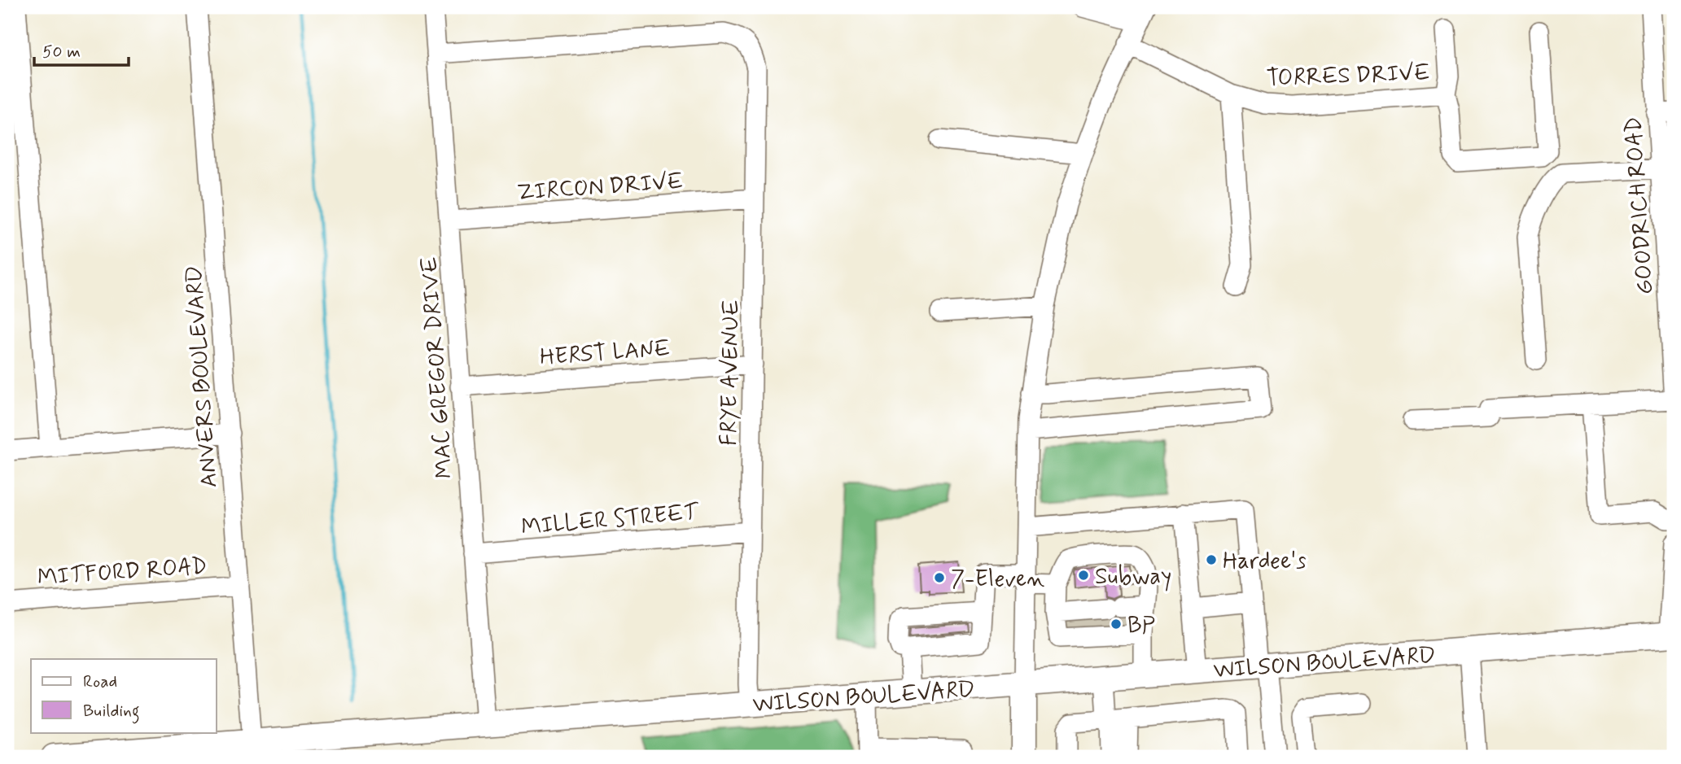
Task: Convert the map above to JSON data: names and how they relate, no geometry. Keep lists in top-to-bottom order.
{
  "streets": {
    "main road": ["WILSON BOULEVARD"],
    "street": [
      "TORRES DRIVE",
      "ZIRCON DRIVE",
      "GOODRICH ROAD",
      "HERST LANE",
      "MAC GREGOR DRIVE",
      "FRYE AVENUE",
      "ANVERS BOULEVARD",
      "MILLER STREET",
      "MITFORD ROAD"
    ]
  },
  "crossings": [
    ["ZIRCON DRIVE", "MAC GREGOR DRIVE"],
    ["ZIRCON DRIVE", "FRYE AVENUE"],
    ["HERST LANE", "MAC GREGOR DRIVE"],
    ["HERST LANE", "FRYE AVENUE"],
    ["MAC GREGOR DRIVE", "FRYE AVENUE"],
    ["MAC GREGOR DRIVE", "MILLER STREET"],
    ["MAC GREGOR DRIVE", "WILSON BOULEVARD"],
    ["FRYE AVENUE", "MILLER STREET"],
    ["FRYE AVENUE", "WILSON BOULEVARD"],
    ["ANVERS BOULEVARD", "MITFORD ROAD"],
    ["ANVERS BOULEVARD", "WILSON BOULEVARD"]
  ],
  "places": [
    "Hardee's",
    "Subway",
    "7-Eleven",
    "BP"
  ],
  "legend": ["Road", "Building"],
  "scale_bar": "50 m"
}
